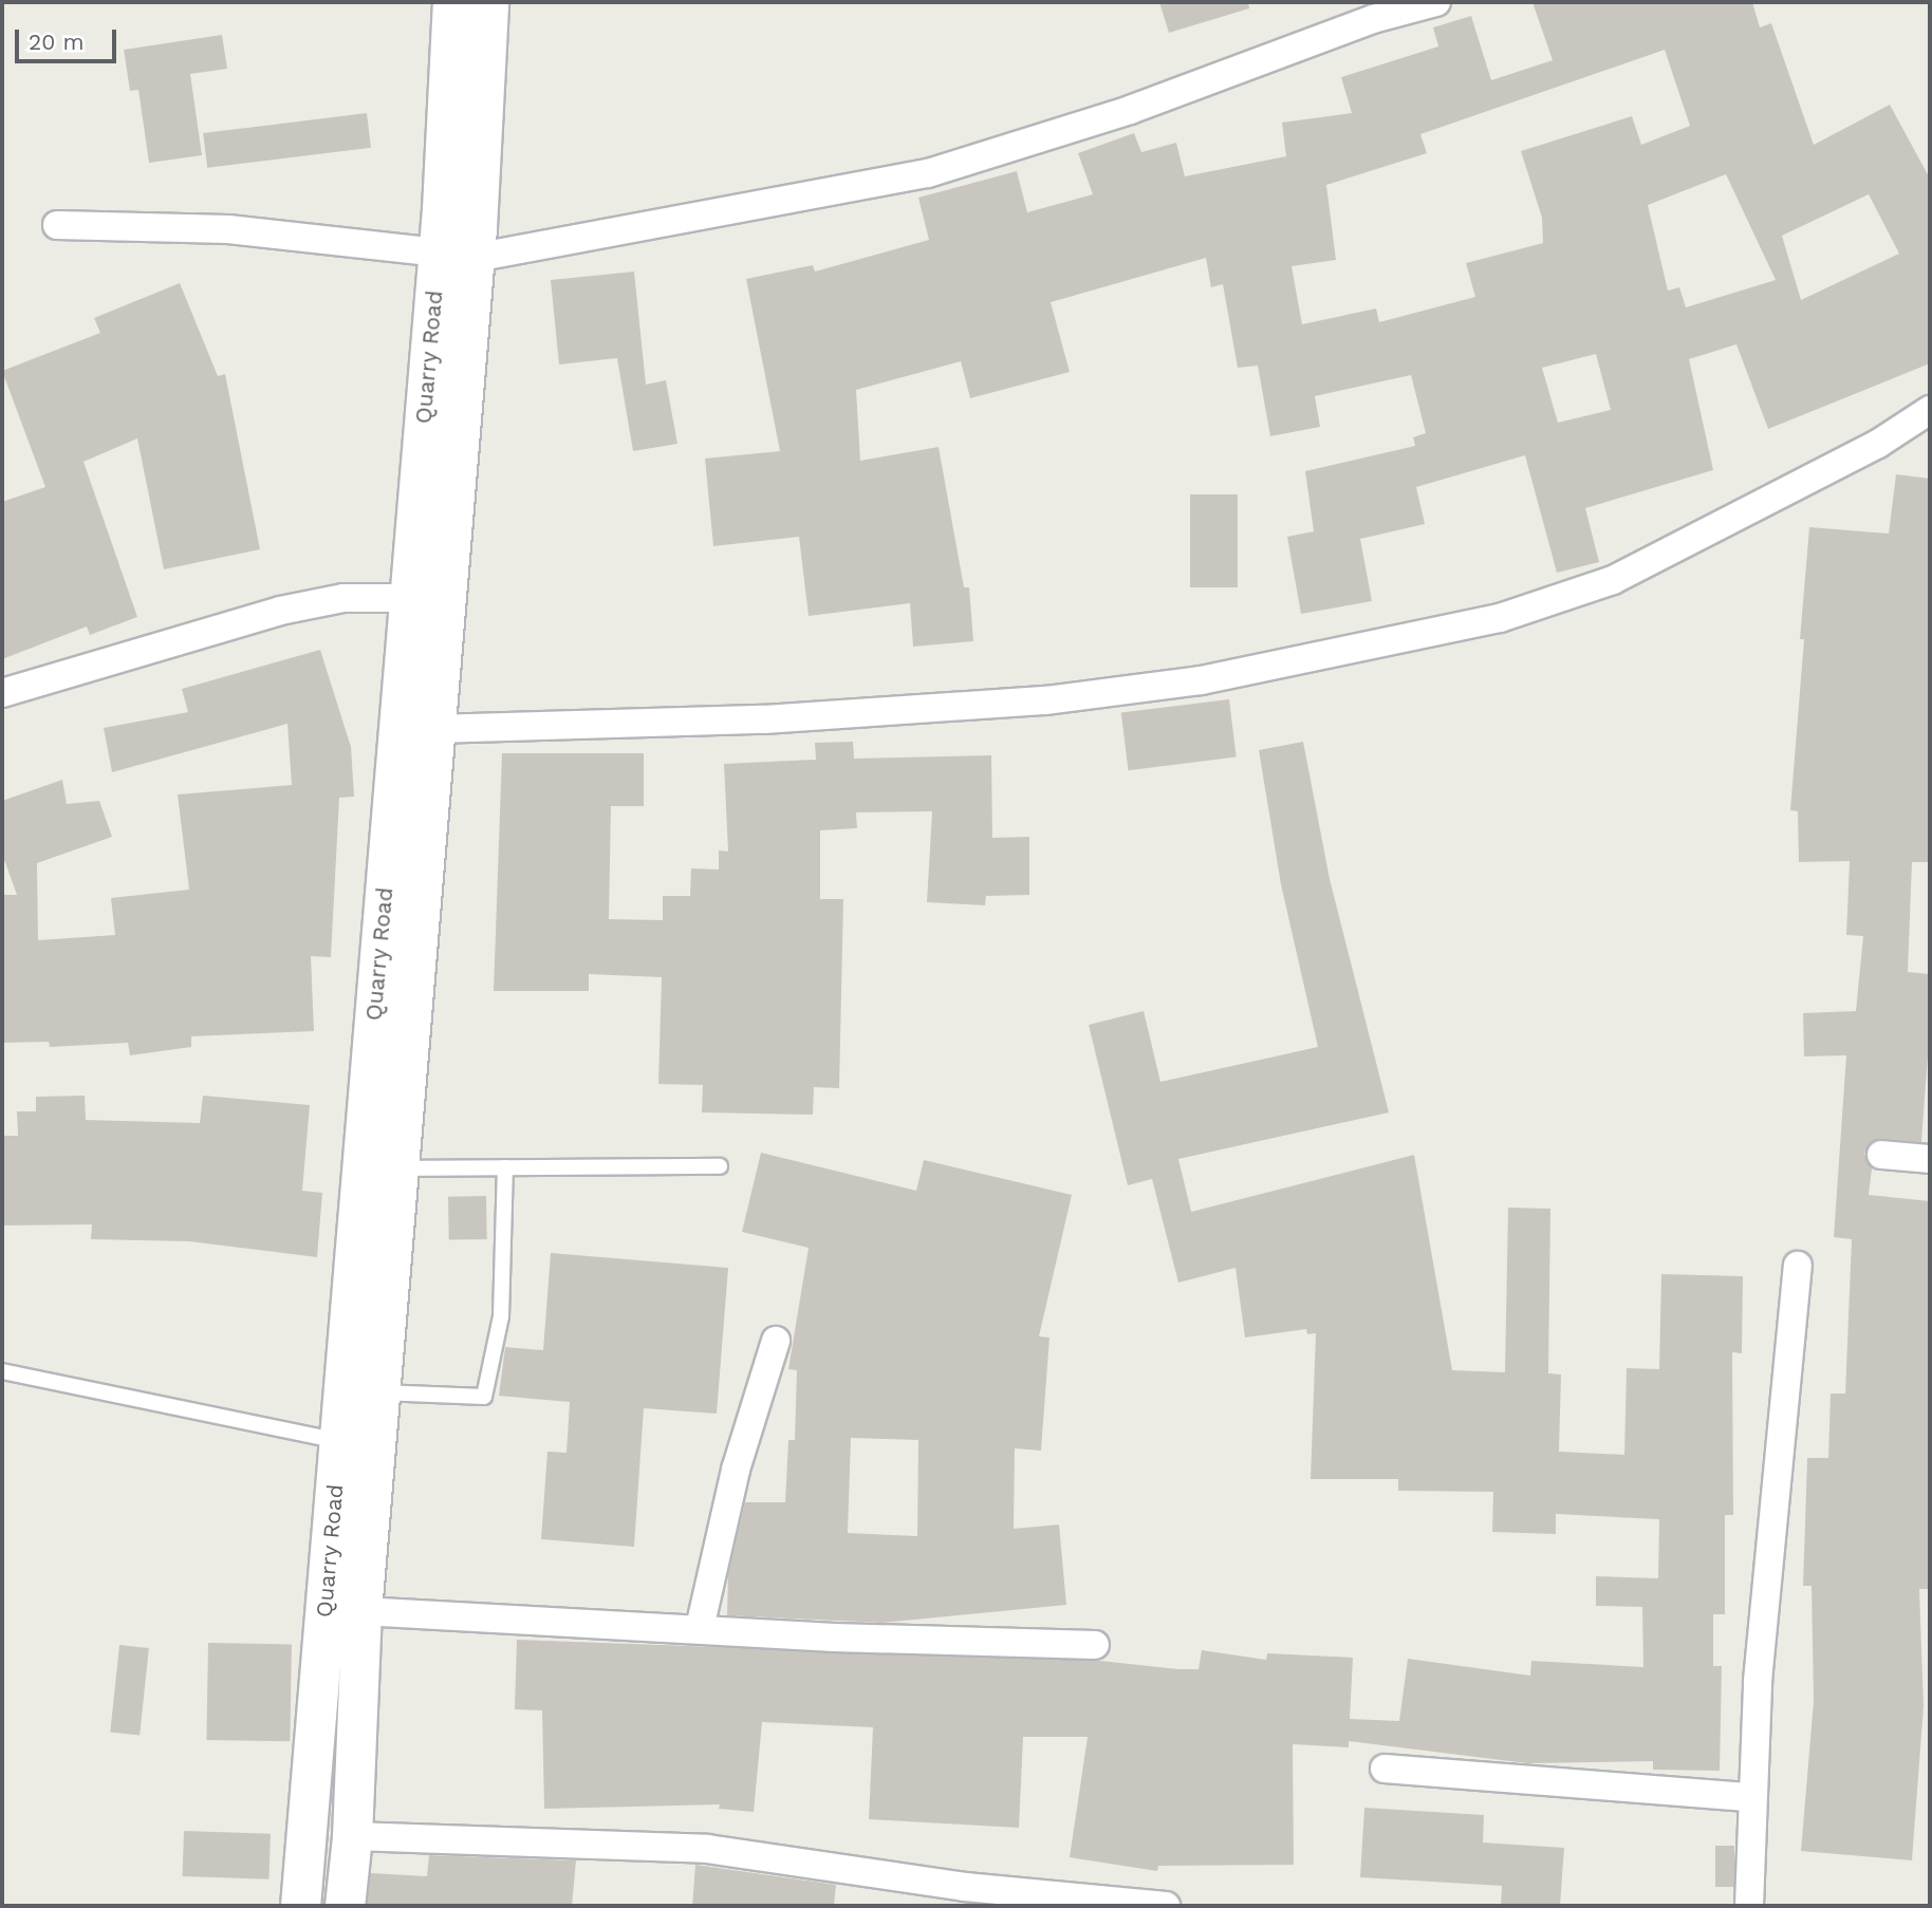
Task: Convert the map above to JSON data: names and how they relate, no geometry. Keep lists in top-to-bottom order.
{
  "streets": {
    "main road": ["Quarry Road"]
  },
  "scale_bar": "20 m"
}
